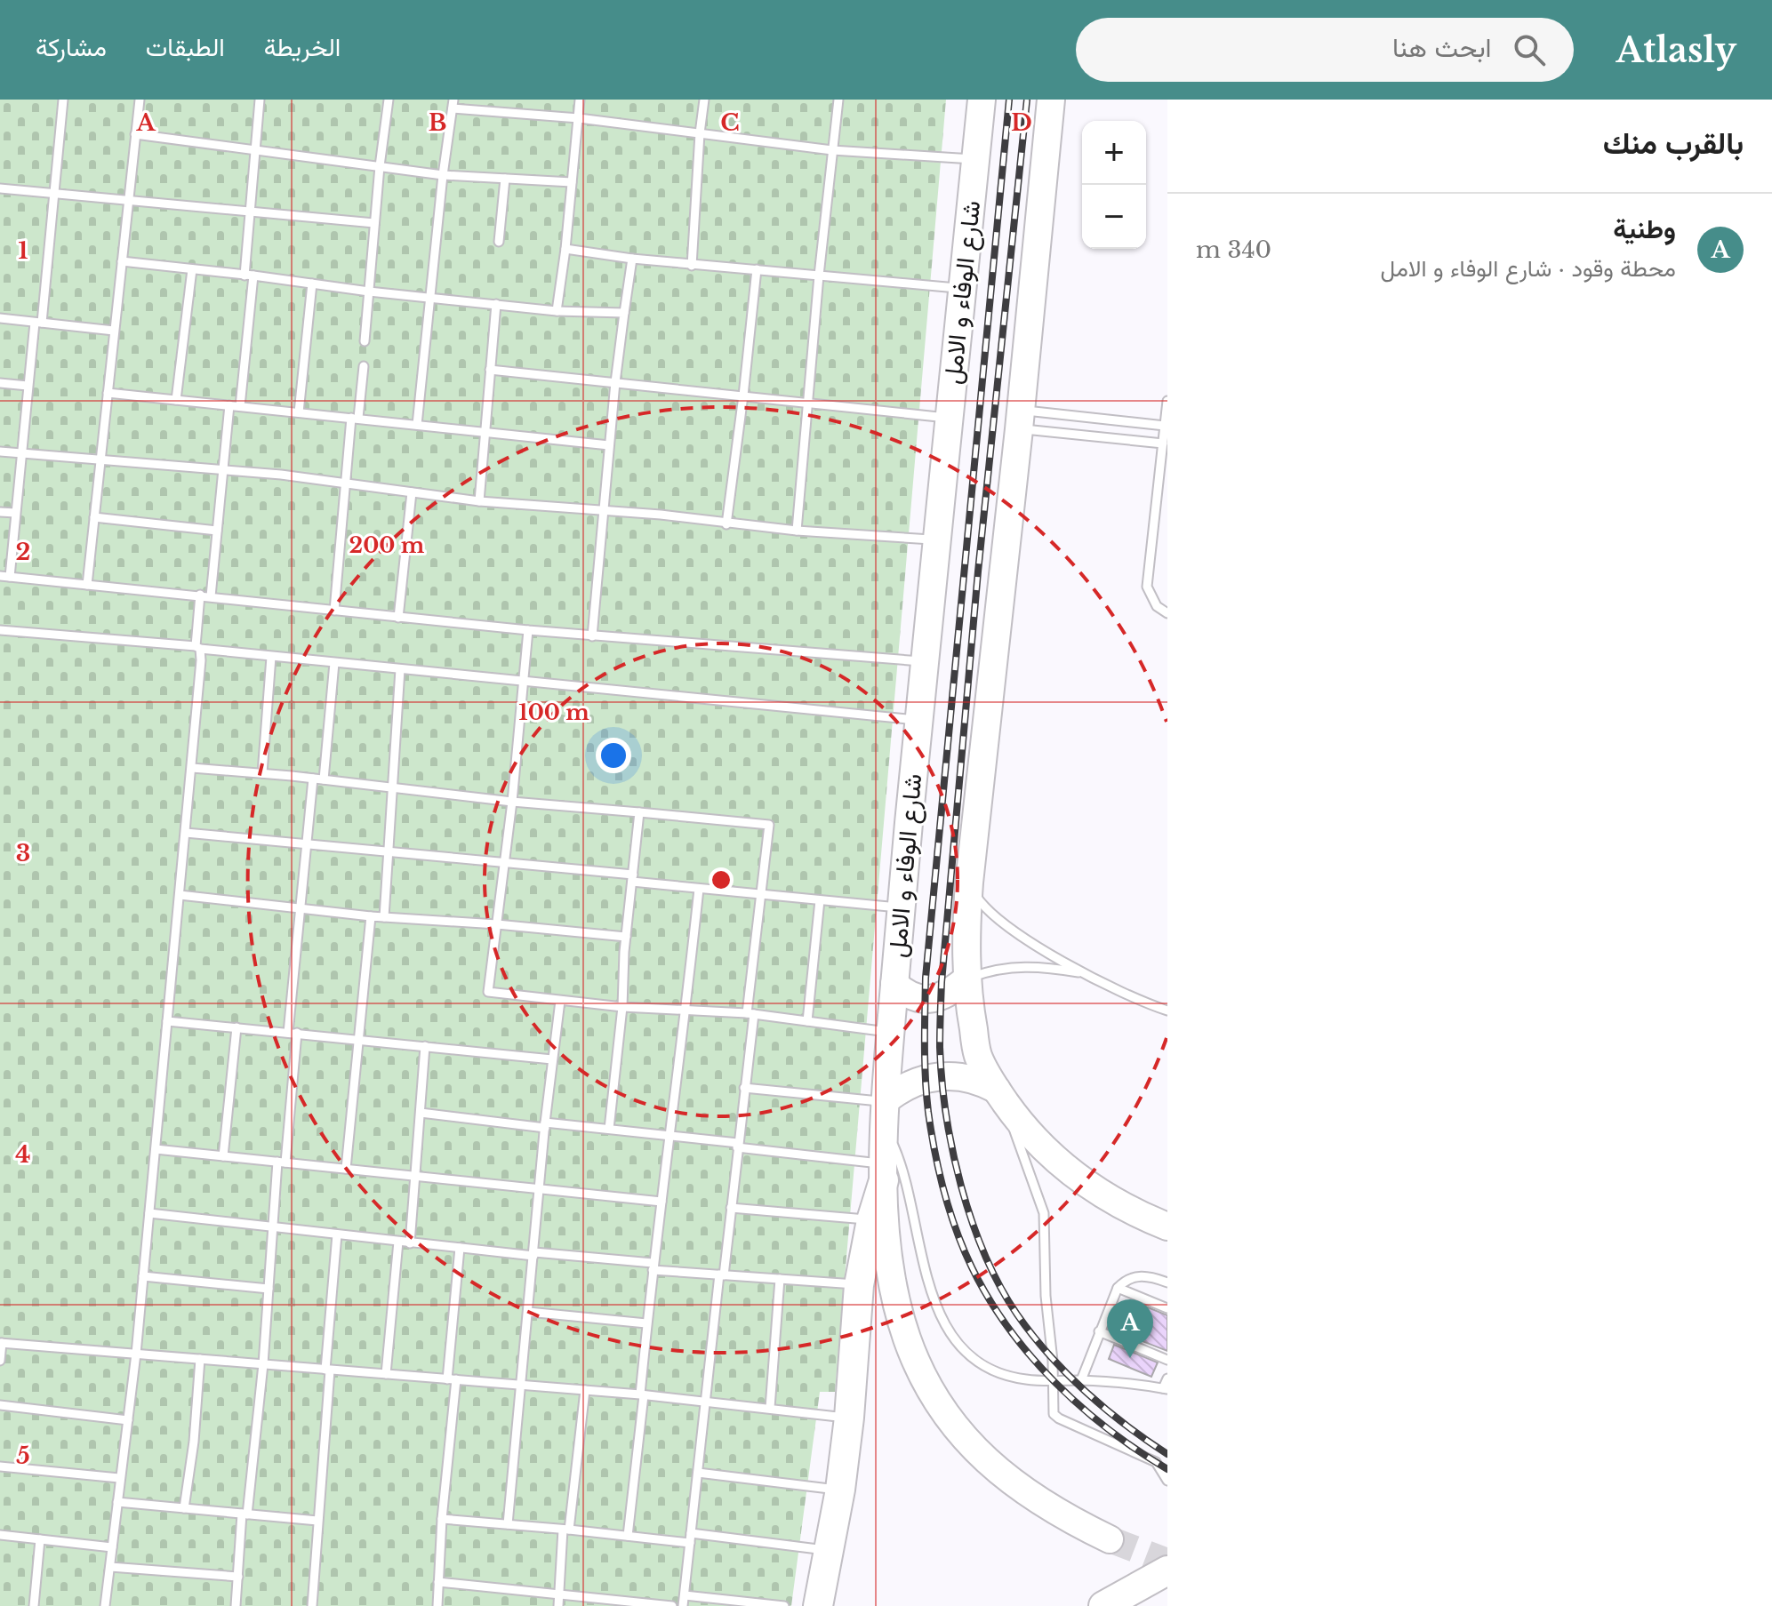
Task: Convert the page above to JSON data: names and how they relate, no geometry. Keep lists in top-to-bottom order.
{
  "streets": {
    "main road": ["شارع الوفاء و الامل"]
  },
  "page": {
    "header": "Atlasly",
    "search": "ابحث هنا",
    "nav": ["الخريطة", "الطبقات", "مشاركة"],
    "heading": "بالقرب منك",
    "map_buttons": ["+", "−"],
    "list": [
      {
        "mark": "A",
        "name": "وطنية",
        "note": "محطة وقود · شارع الوفاء و الامل",
        "value": "340 m"
      }
    ],
    "pins": "A"
  },
  "grid": {
    "columns": [
      "A",
      "B",
      "C",
      "D"
    ],
    "rows": [
      "1",
      "2",
      "3",
      "4",
      "5"
    ]
  },
  "rings": ["200 m", "100 m"]
}
